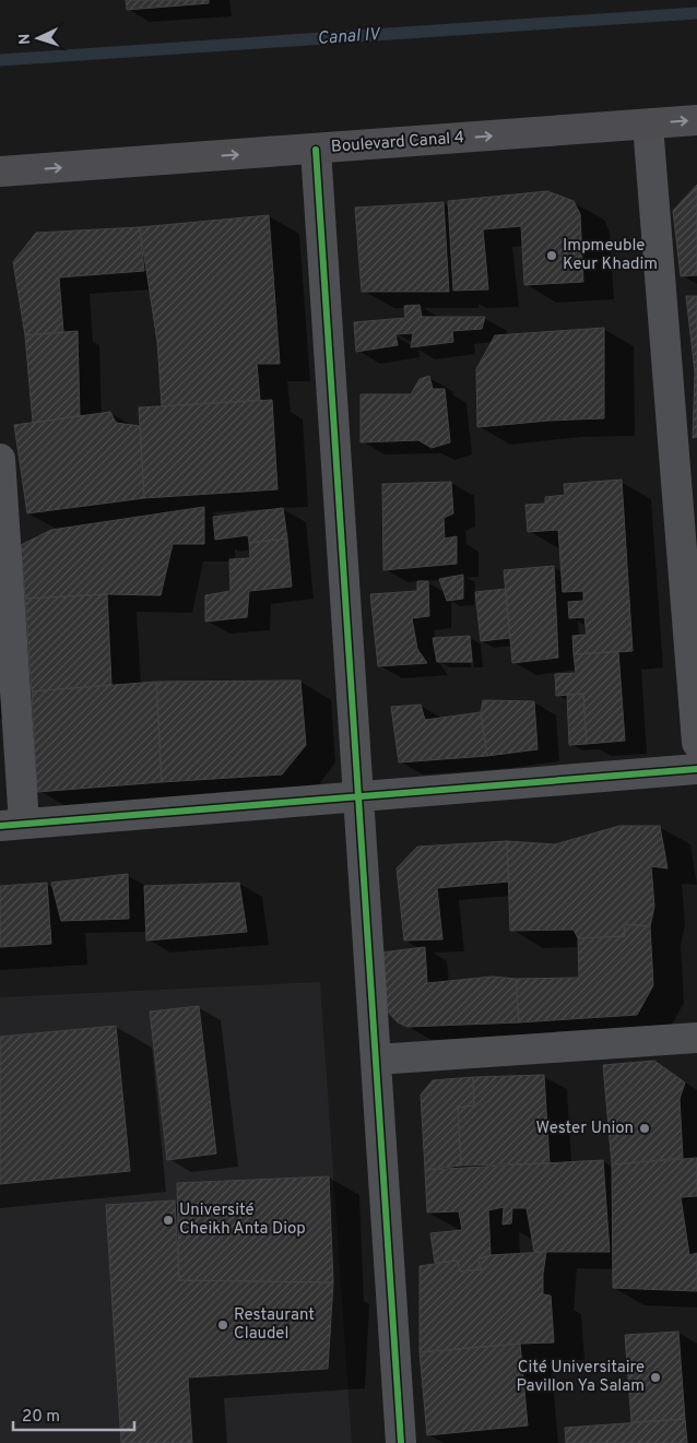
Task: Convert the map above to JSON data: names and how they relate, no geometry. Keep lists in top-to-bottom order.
{
  "streets": {
    "main road": ["Boulevard Canal 4"]
  },
  "one_way": ["Boulevard Canal 4"],
  "water": ["Canal IV"],
  "places": [
    "Impmeuble Keur Khadim",
    "Wester Union",
    "Université Cheikh Anta Diop",
    "Restaurant Claudel",
    "Cité Universitaire Pavillon Ya Salam"
  ],
  "scale_bar": "20 m",
  "north": "left"
}
